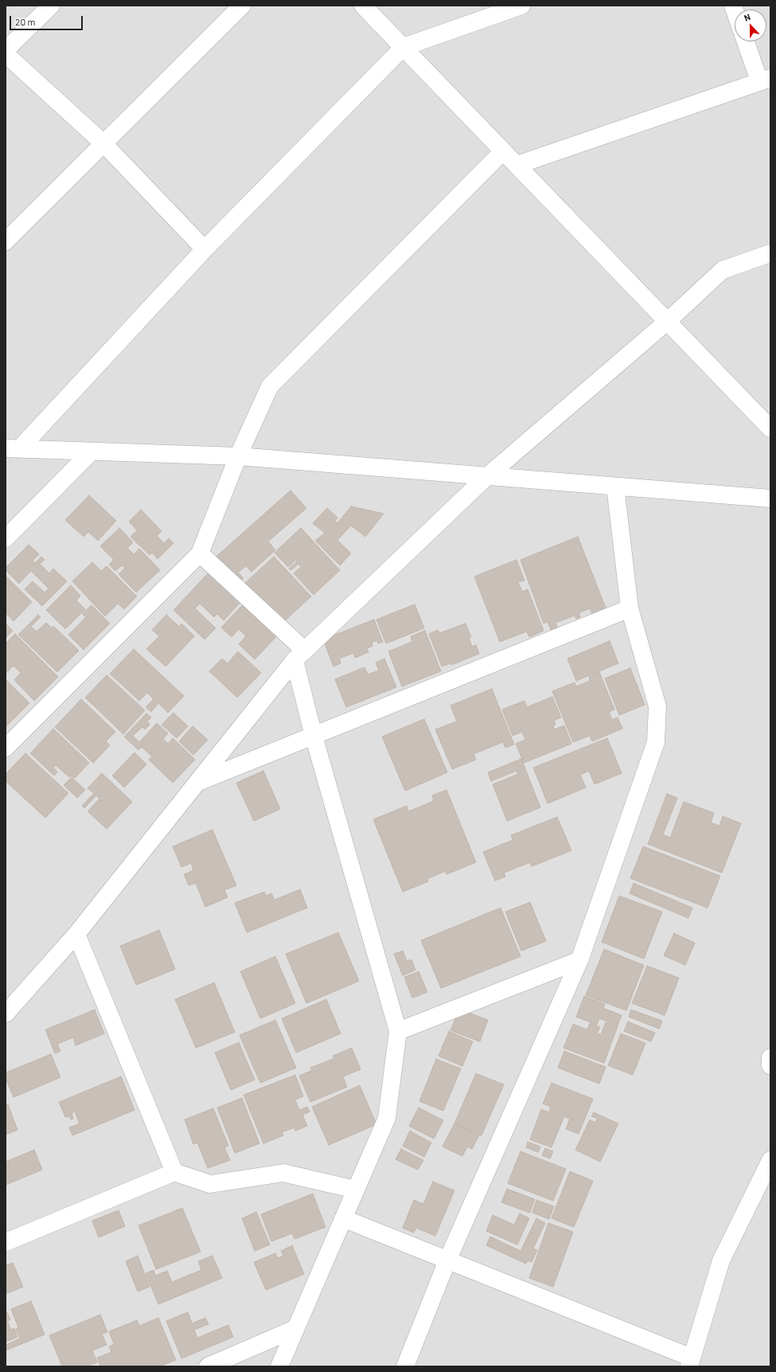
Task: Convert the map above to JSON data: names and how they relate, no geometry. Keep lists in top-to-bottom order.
{
  "scale_bar": "20 m",
  "north": "top"
}
